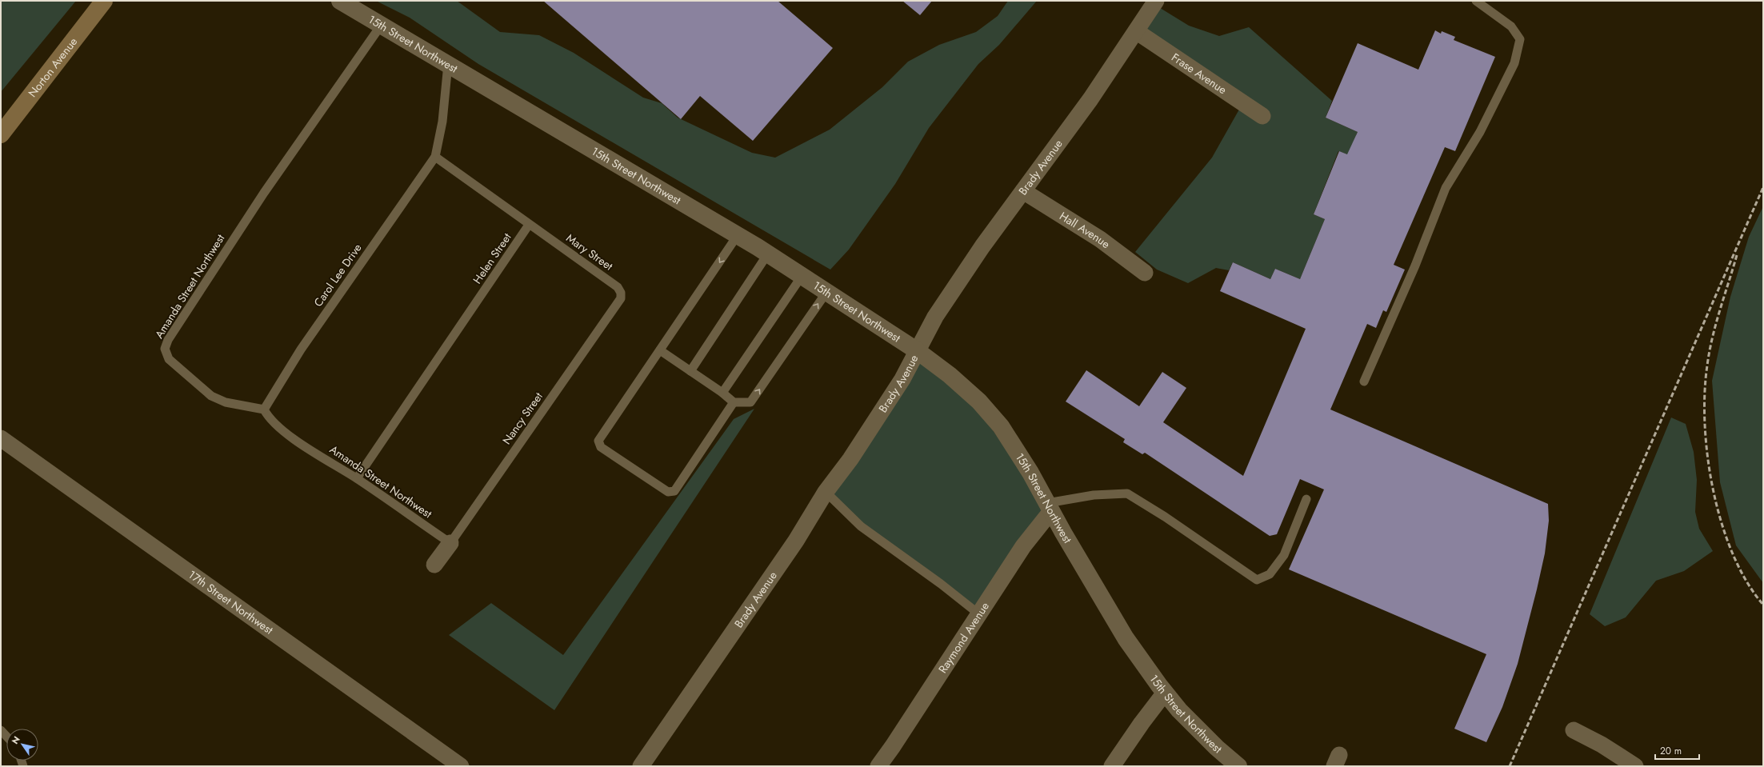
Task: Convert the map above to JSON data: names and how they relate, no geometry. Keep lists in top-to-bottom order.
{
  "streets": {
    "main road": ["Norton Avenue"],
    "street": [
      "15th Street Northwest",
      "Frase Avenue",
      "Brady Avenue",
      "Hall Avenue",
      "17th Street Northwest",
      "Raymond Avenue"
    ],
    "lane": [
      "Mary Street",
      "Helen Street",
      "Carol Lee Drive",
      "Amanda Street Northwest",
      "Nancy Street"
    ]
  },
  "crossings": [
    ["15th Street Northwest", "Brady Avenue"],
    ["15th Street Northwest", "Amanda Street Northwest"],
    ["15th Street Northwest", "Raymond Avenue"],
    ["Frase Avenue", "Brady Avenue"],
    ["Brady Avenue", "Hall Avenue"],
    ["Mary Street", "Helen Street"],
    ["Mary Street", "Nancy Street"],
    ["Helen Street", "Amanda Street Northwest"],
    ["Carol Lee Drive", "Amanda Street Northwest"],
    ["Amanda Street Northwest", "Nancy Street"]
  ],
  "scale_bar": "20 m",
  "north": "top left"
}
